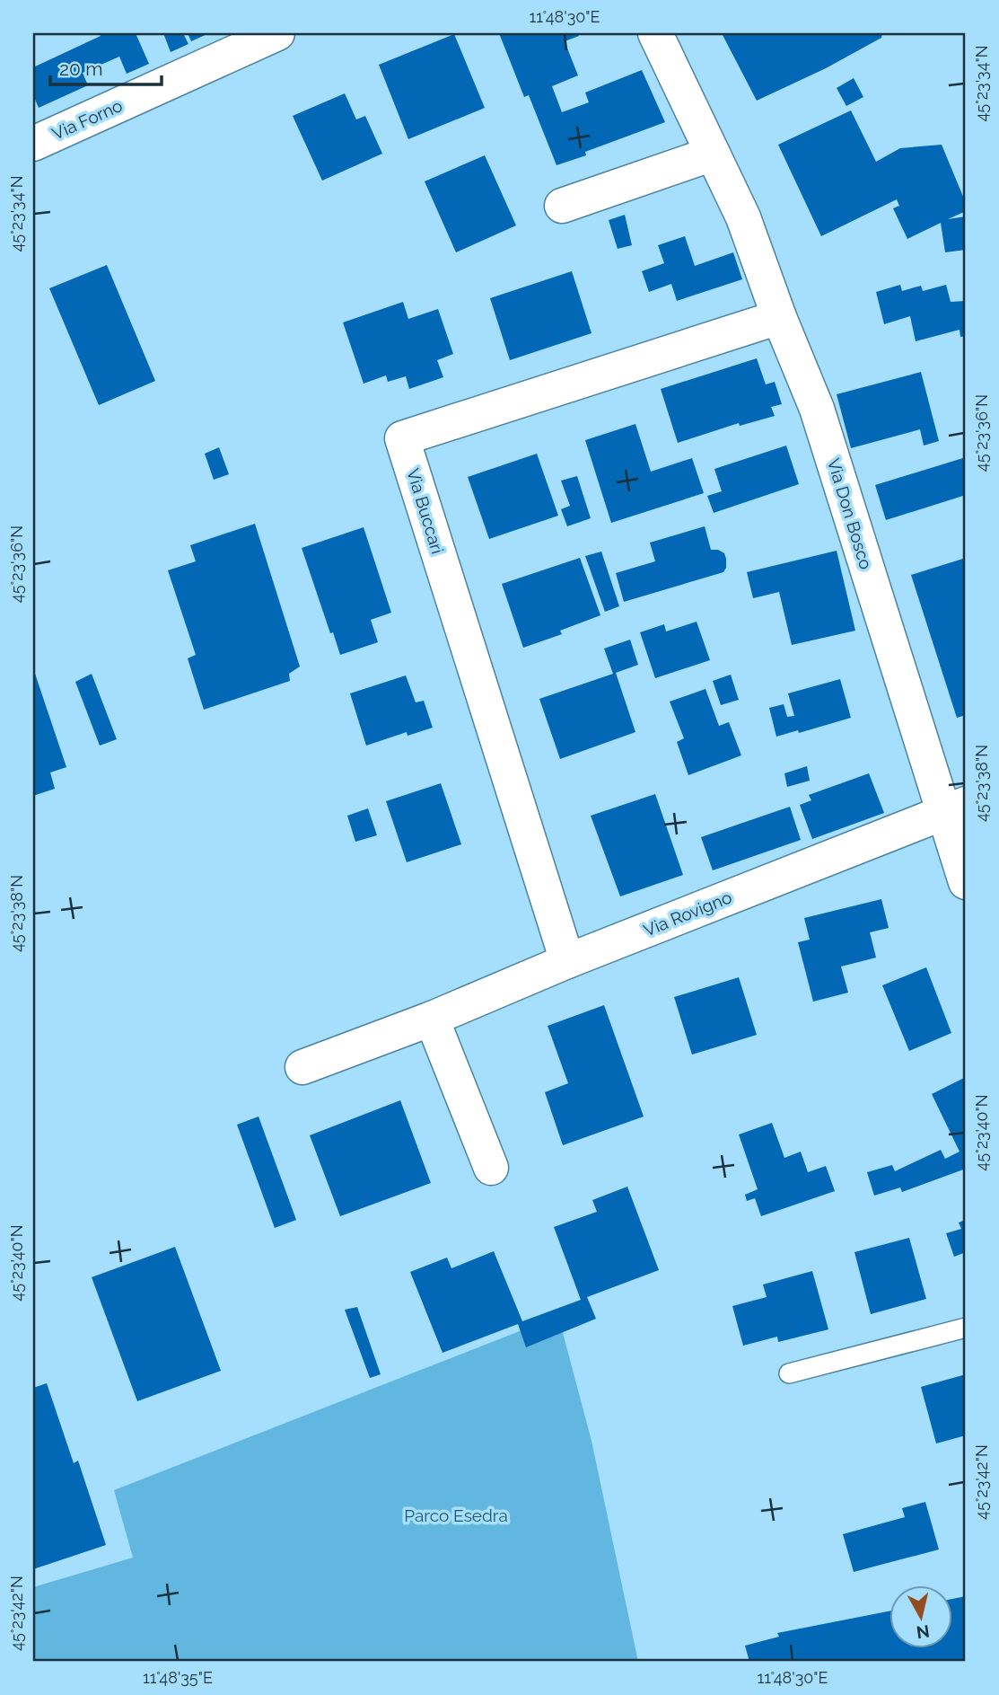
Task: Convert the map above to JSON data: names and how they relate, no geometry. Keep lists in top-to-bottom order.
{
  "streets": {
    "street": [
      "Via Forno",
      "Via Buccari",
      "Via Don Bosco",
      "Via Rovigno"
    ]
  },
  "crossings": [
    ["Via Buccari", "Via Don Bosco"],
    ["Via Buccari", "Via Rovigno"],
    ["Via Don Bosco", "Via Rovigno"]
  ],
  "parks": ["Parco Esedra"],
  "scale_bar": "20 m",
  "north": "bottom",
  "coordinates": [
    "11°48'30\"E",
    "45°23'34\"N",
    "45°23'36\"N",
    "45°23'38\"N",
    "45°23'40\"N",
    "45°23'42\"N",
    "11°48'35\"E"
  ]
}
